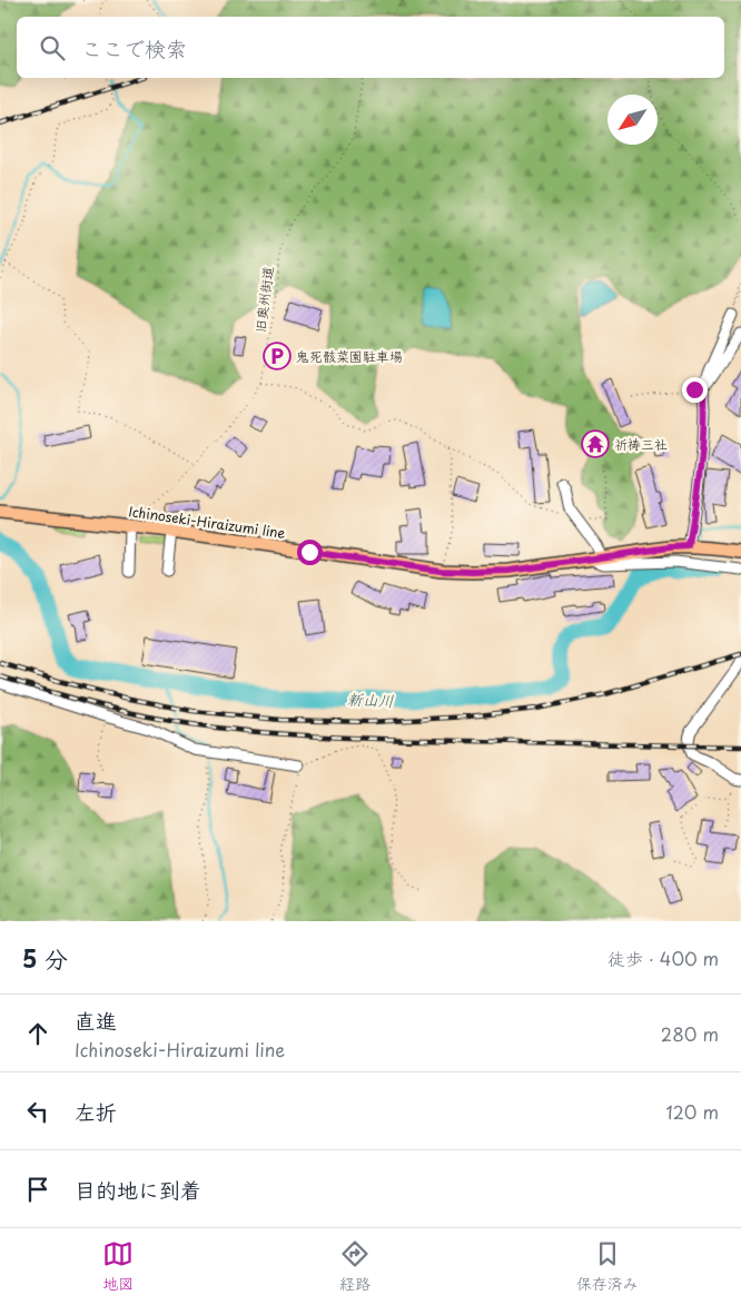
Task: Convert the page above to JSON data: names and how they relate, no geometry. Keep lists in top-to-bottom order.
{
  "streets": {
    "main road": ["Ichinoseki-Hiraizumi line"],
    "path": ["旧奥州街道"]
  },
  "crossings": [
    ["旧奥州街道", "Ichinoseki-Hiraizumi line"]
  ],
  "water": ["新山川"],
  "places": {
    "parking": ["鬼死骸菜園駐車場"],
    "temple": ["祈祷三社"]
  },
  "north": "bottom left",
  "page": {
    "search": "ここで検索",
    "heading": ["5 分", "徒歩 · 400 m"],
    "list": [
      ["直進", "Ichinoseki-Hiraizumi line", "280 m"],
      ["左折", "120 m"],
      "目的地に到着"
    ],
    "nav": ["地図", "経路", "保存済み"]
  }
}
